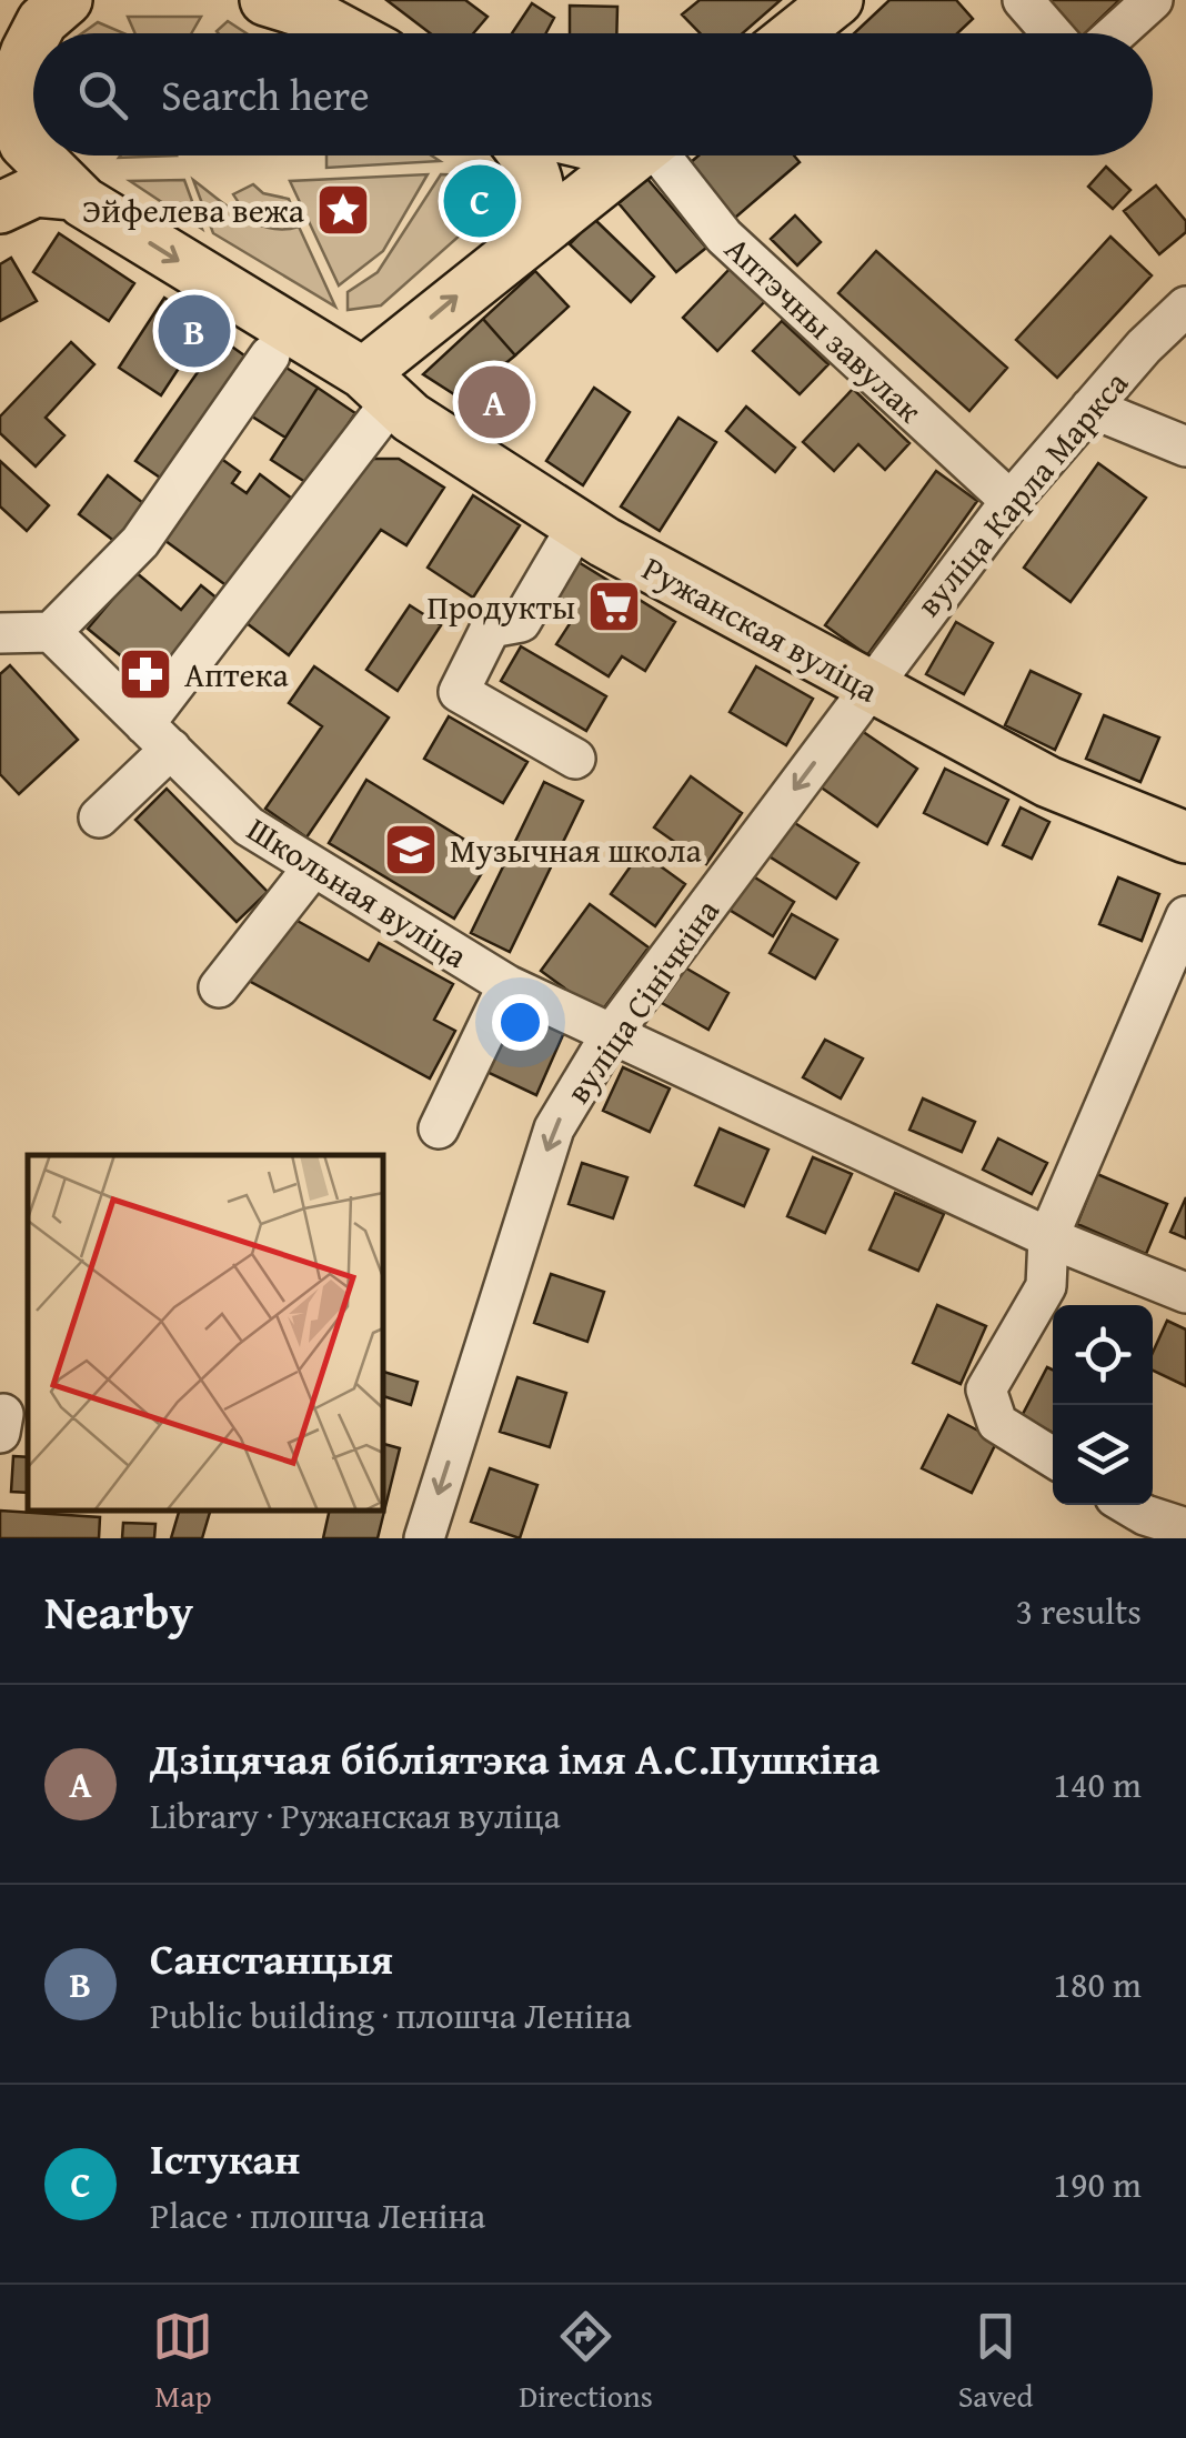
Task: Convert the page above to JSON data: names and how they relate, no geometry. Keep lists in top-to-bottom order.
{
  "streets": {
    "main road": ["Ружанская вуліца"],
    "street": [
      "Аптэчны завулак",
      "вуліца Карла Маркса",
      "Школьная вуліца",
      "вуліца Сінічкіна"
    ]
  },
  "crossings": [
    ["Аптэчны завулак", "вуліца Карла Маркса"],
    ["вуліца Карла Маркса", "Ружанская вуліца"],
    ["вуліца Карла Маркса", "вуліца Сінічкіна"],
    ["Ружанская вуліца", "вуліца Сінічкіна"],
    ["Школьная вуліца", "вуліца Сінічкіна"]
  ],
  "one_way": ["вуліца Сінічкіна"],
  "places": {
    "place": ["Эйфелева вежа"],
    "supermarket": ["Продукты"],
    "pharmacy": ["Аптека"],
    "school or university": ["Музычная школа"]
  },
  "page": {
    "search": "Search here",
    "pins": ["C", "B", "A"],
    "heading": ["Nearby", "3 results"],
    "list": [
      {
        "mark": "A",
        "name": "Дзіцячая бібліятэка імя А.С.Пушкіна",
        "note": "Library · Ружанская вуліца",
        "value": "140 m"
      },
      {
        "mark": "B",
        "name": "Санстанцыя",
        "note": "Public building · плошча Леніна",
        "value": "180 m"
      },
      {
        "mark": "C",
        "name": "Істукан",
        "note": "Place · плошча Леніна",
        "value": "190 m"
      }
    ],
    "nav": ["Map", "Directions", "Saved"]
  }
}
